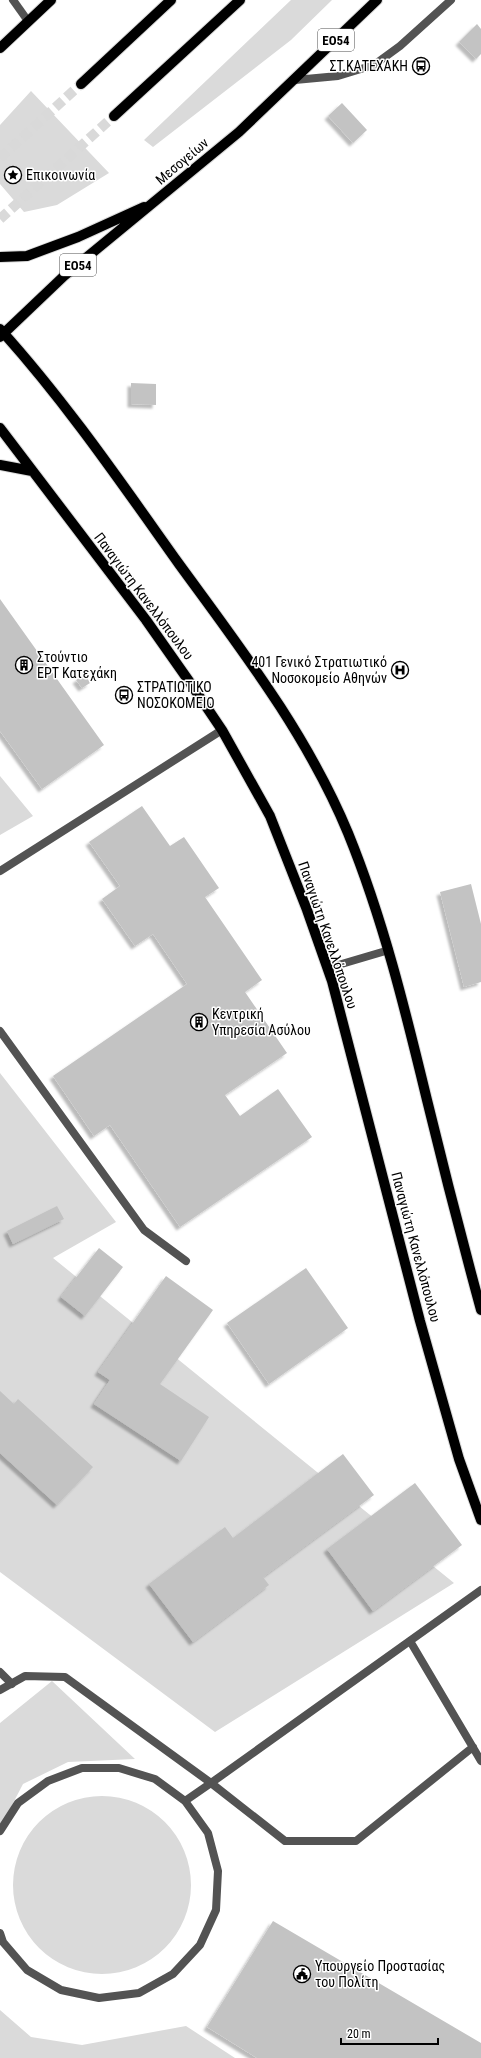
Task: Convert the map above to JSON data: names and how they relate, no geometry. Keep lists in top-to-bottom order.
{
  "streets": {
    "main road": ["ΕΟ54", "Μεσογείων", "Παναγιώτη Κανελλόπουλου"]
  },
  "places": {
    "bus stop": ["ΣΤ.ΚΑΤΕΧΑΚΗ", "ΣΤΡΑΤΙΩΤΙΚΟ ΝΟΣΟΚΟΜΕΙΟ"],
    "place": ["Επικοινωνία"],
    "building": ["Στούντιο ΕΡΤ Κατεχάκη", "Κεντρική Υπηρεσία Ασύλου"],
    "hospital": ["401 Γενικό Στρατιωτικό Νοσοκομείο Αθηνών"],
    "public building": ["Υπουργείο Προστασίας του Πολίτη"]
  },
  "scale_bar": "20 m"
}
